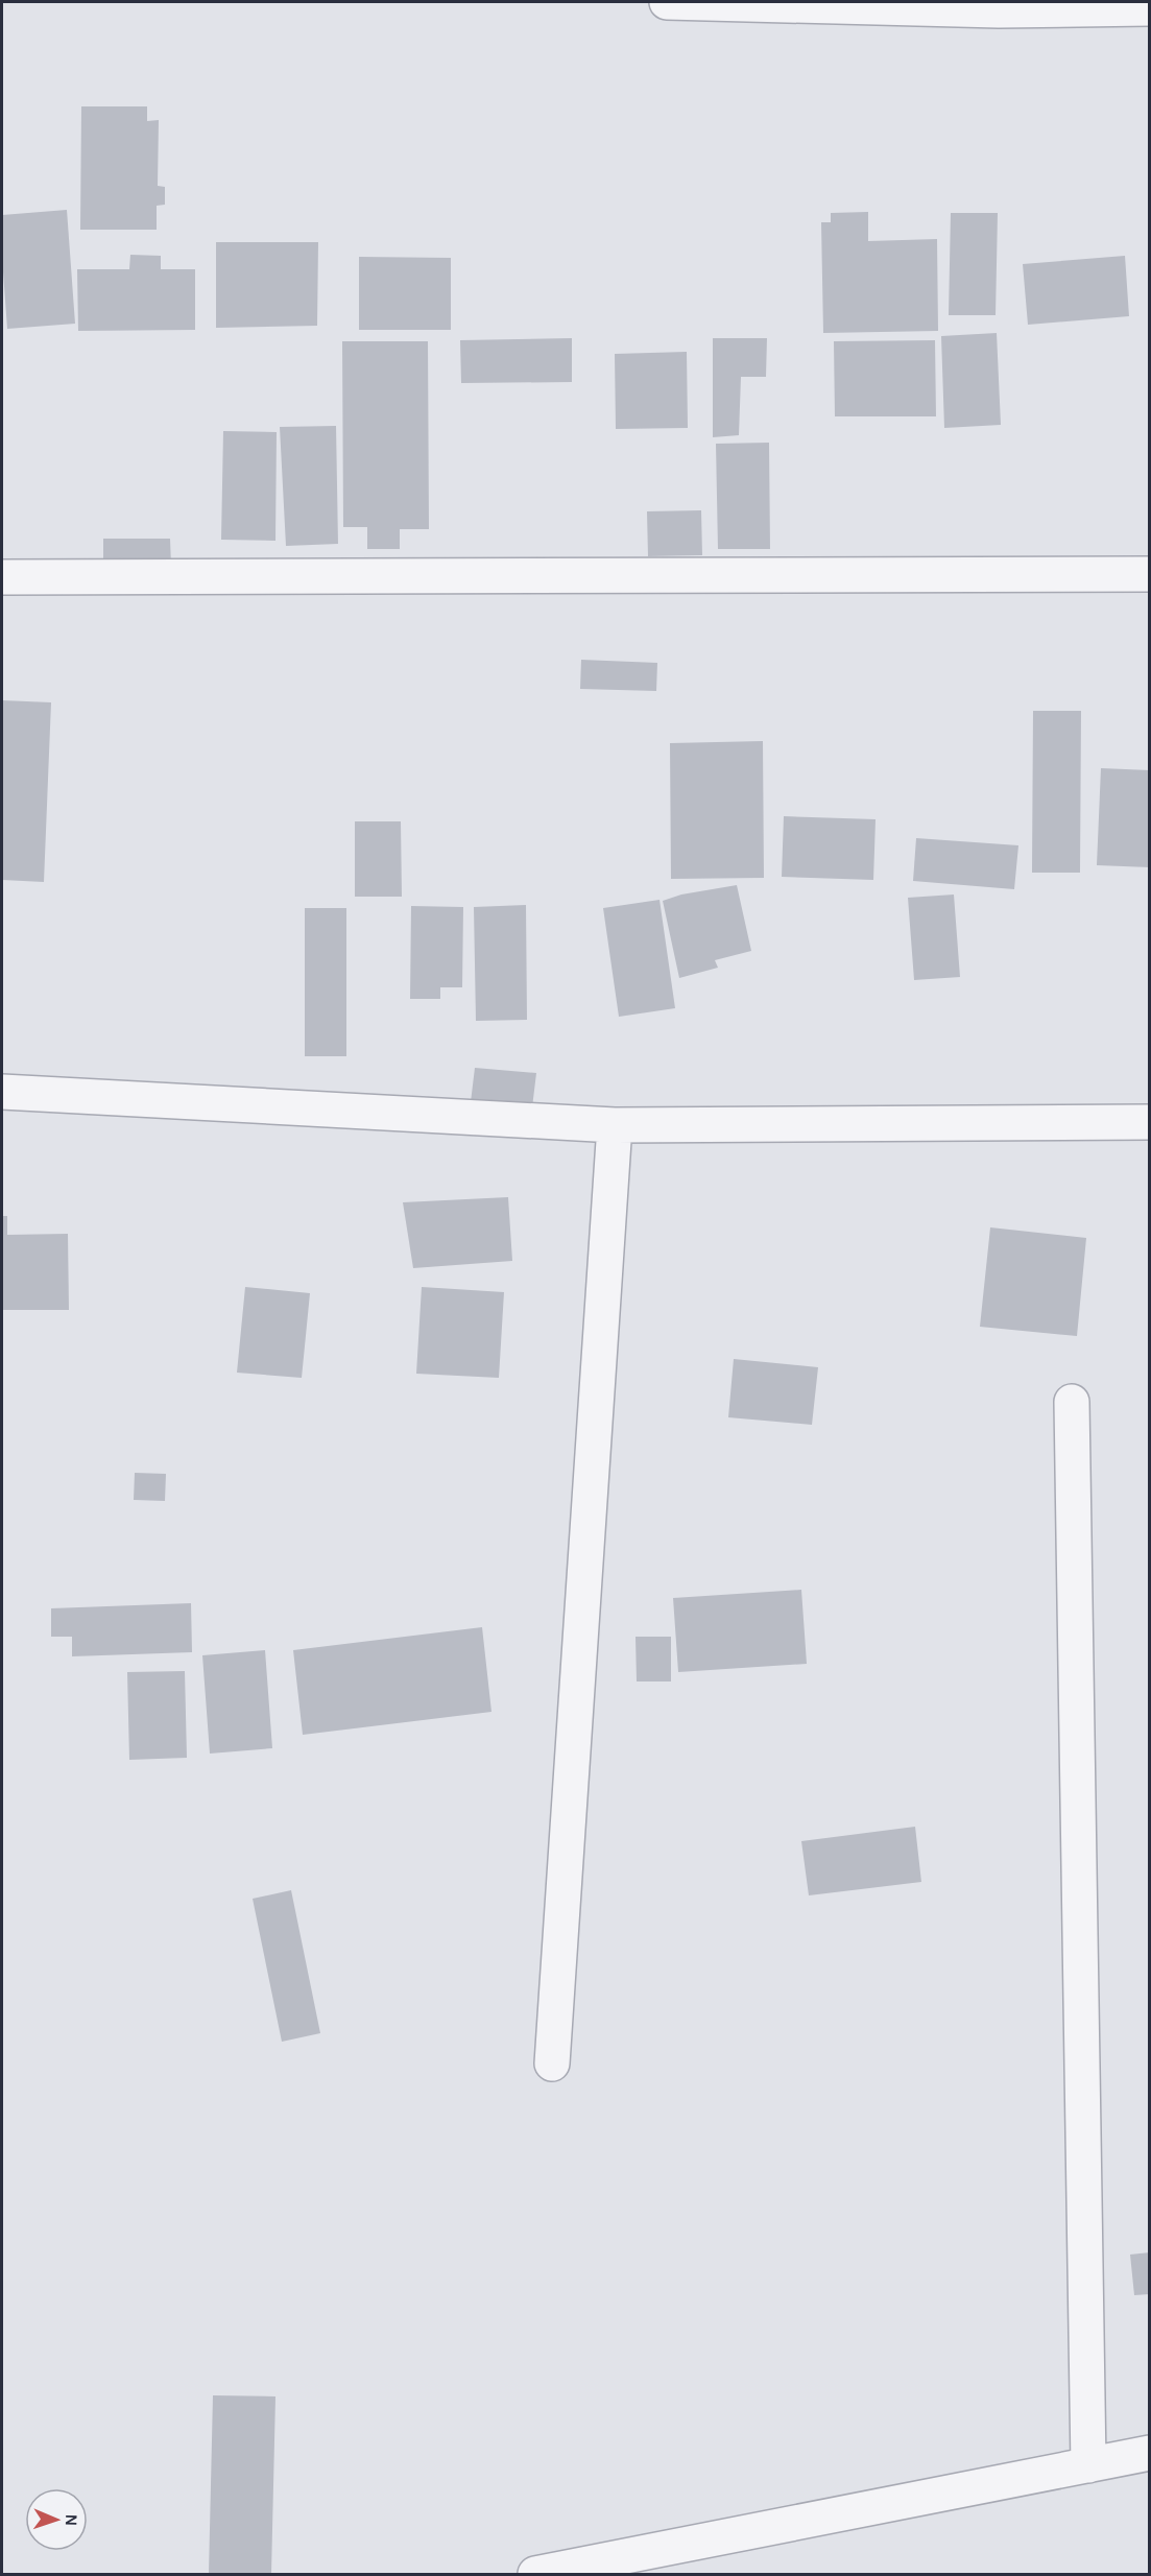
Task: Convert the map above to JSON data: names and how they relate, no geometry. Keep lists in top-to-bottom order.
{
  "north": "right"
}
